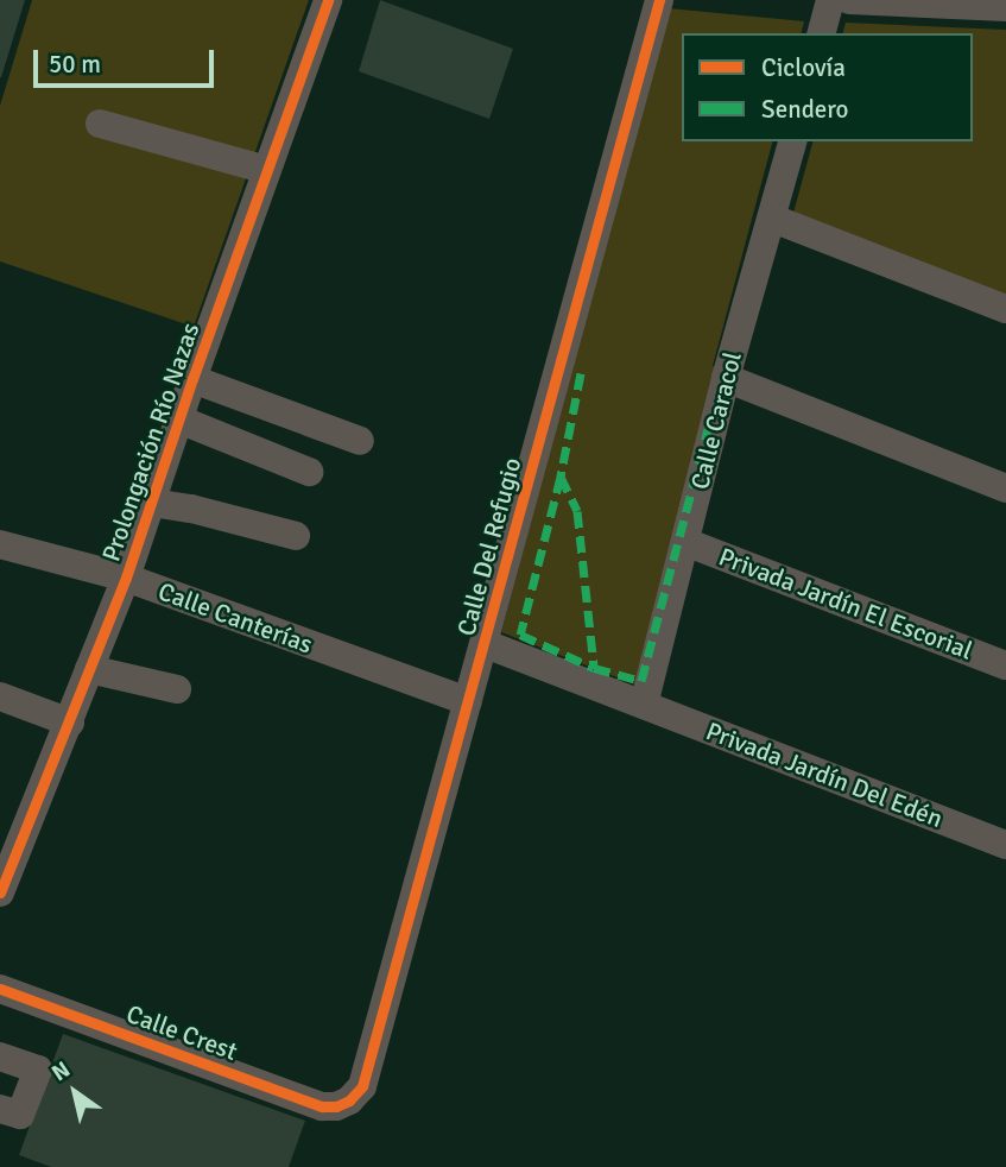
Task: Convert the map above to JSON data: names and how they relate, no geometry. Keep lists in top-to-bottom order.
{
  "streets": {
    "street": [
      "Calle Caracol",
      "Prolongación Río Nazas",
      "Calle Del Refugio",
      "Privada Jardín El Escorial",
      "Calle Canterías",
      "Privada Jardín Del Edén",
      "Calle Crest"
    ]
  },
  "crossings": [
    ["Calle Caracol", "Privada Jardín El Escorial"],
    ["Calle Caracol", "Privada Jardín Del Edén"],
    ["Prolongación Río Nazas", "Calle Canterías"],
    ["Calle Del Refugio", "Calle Canterías"],
    ["Calle Del Refugio", "Privada Jardín Del Edén"],
    ["Calle Del Refugio", "Calle Crest"]
  ],
  "legend": ["Ciclovía", "Sendero"],
  "scale_bar": "50 m",
  "north": "top left"
}
